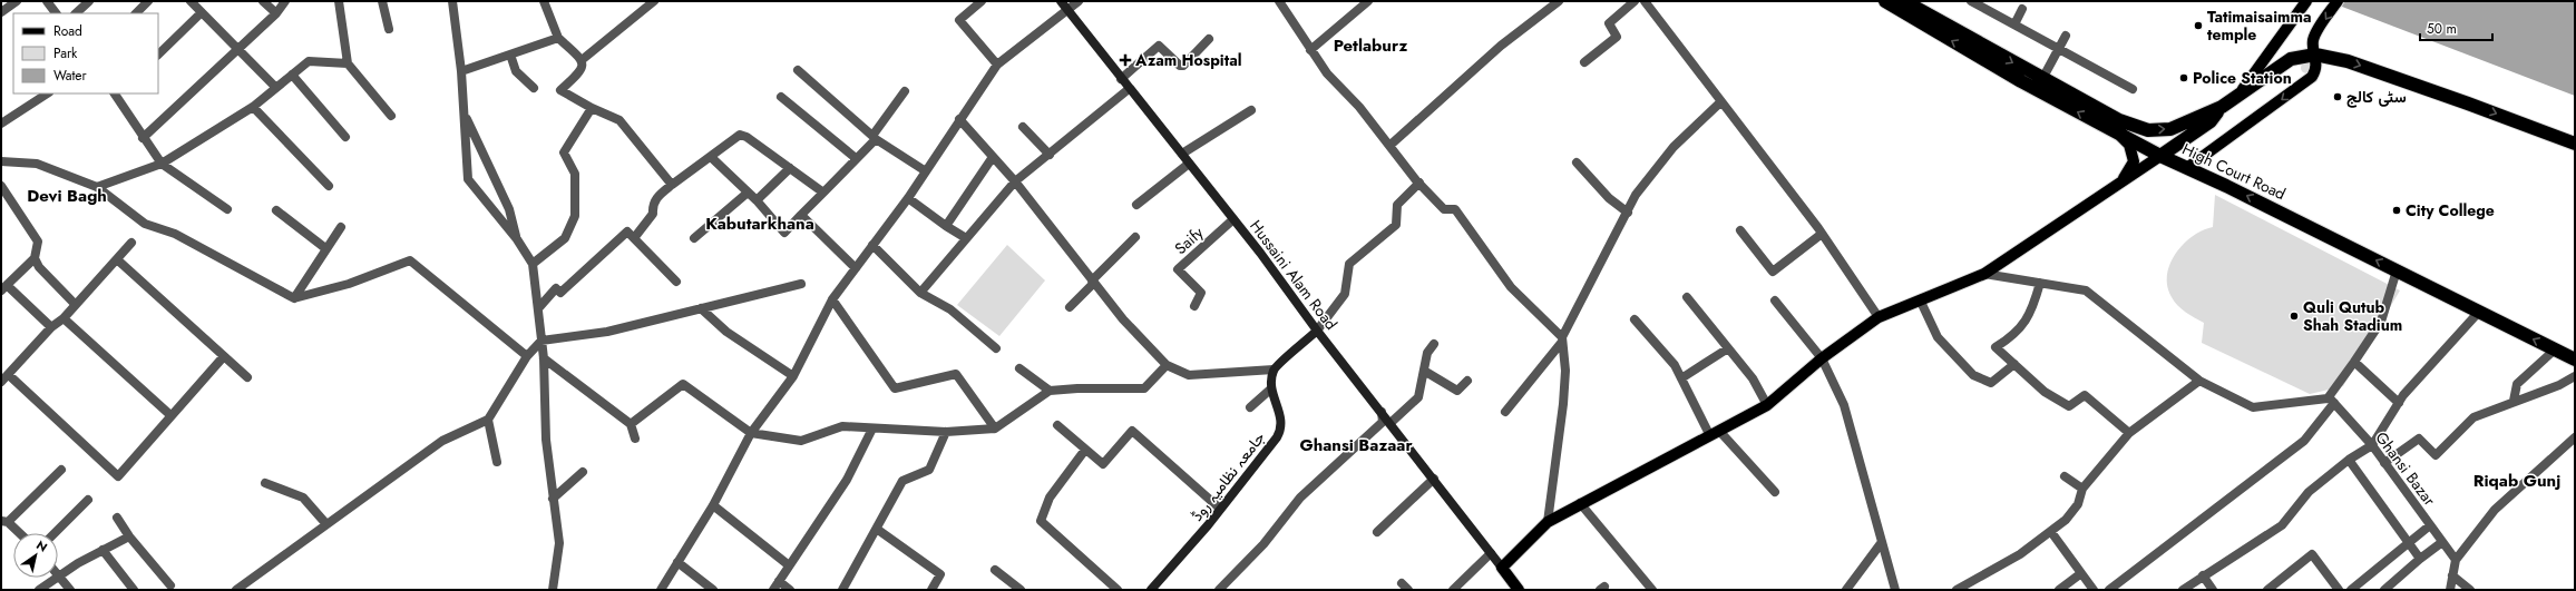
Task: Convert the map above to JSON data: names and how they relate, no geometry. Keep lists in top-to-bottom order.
{
  "streets": {
    "highway": ["High Court Road"],
    "main road": ["Hussaini Alam Road", "جامعہ نظامیہ روڈ"],
    "street": ["Saify", "Ghansi Bazar"]
  },
  "crossings": [
    ["Saify", "Hussaini Alam Road"]
  ],
  "districts": [
    "Petlaburz",
    "Devi Bagh",
    "Kabutarkhana",
    "Ghansi Bazaar",
    "Riqab Gunj"
  ],
  "places": {
    "other": [
      "Tatimaisaimma temple",
      "Police Station",
      "سٹی کالج",
      "City College",
      "Quli Qutub Shah Stadium"
    ],
    "health": ["Azam Hospital"]
  },
  "legend": ["Road", "Park", "Water"],
  "scale_bar": "50 m",
  "north": "top right"
}
